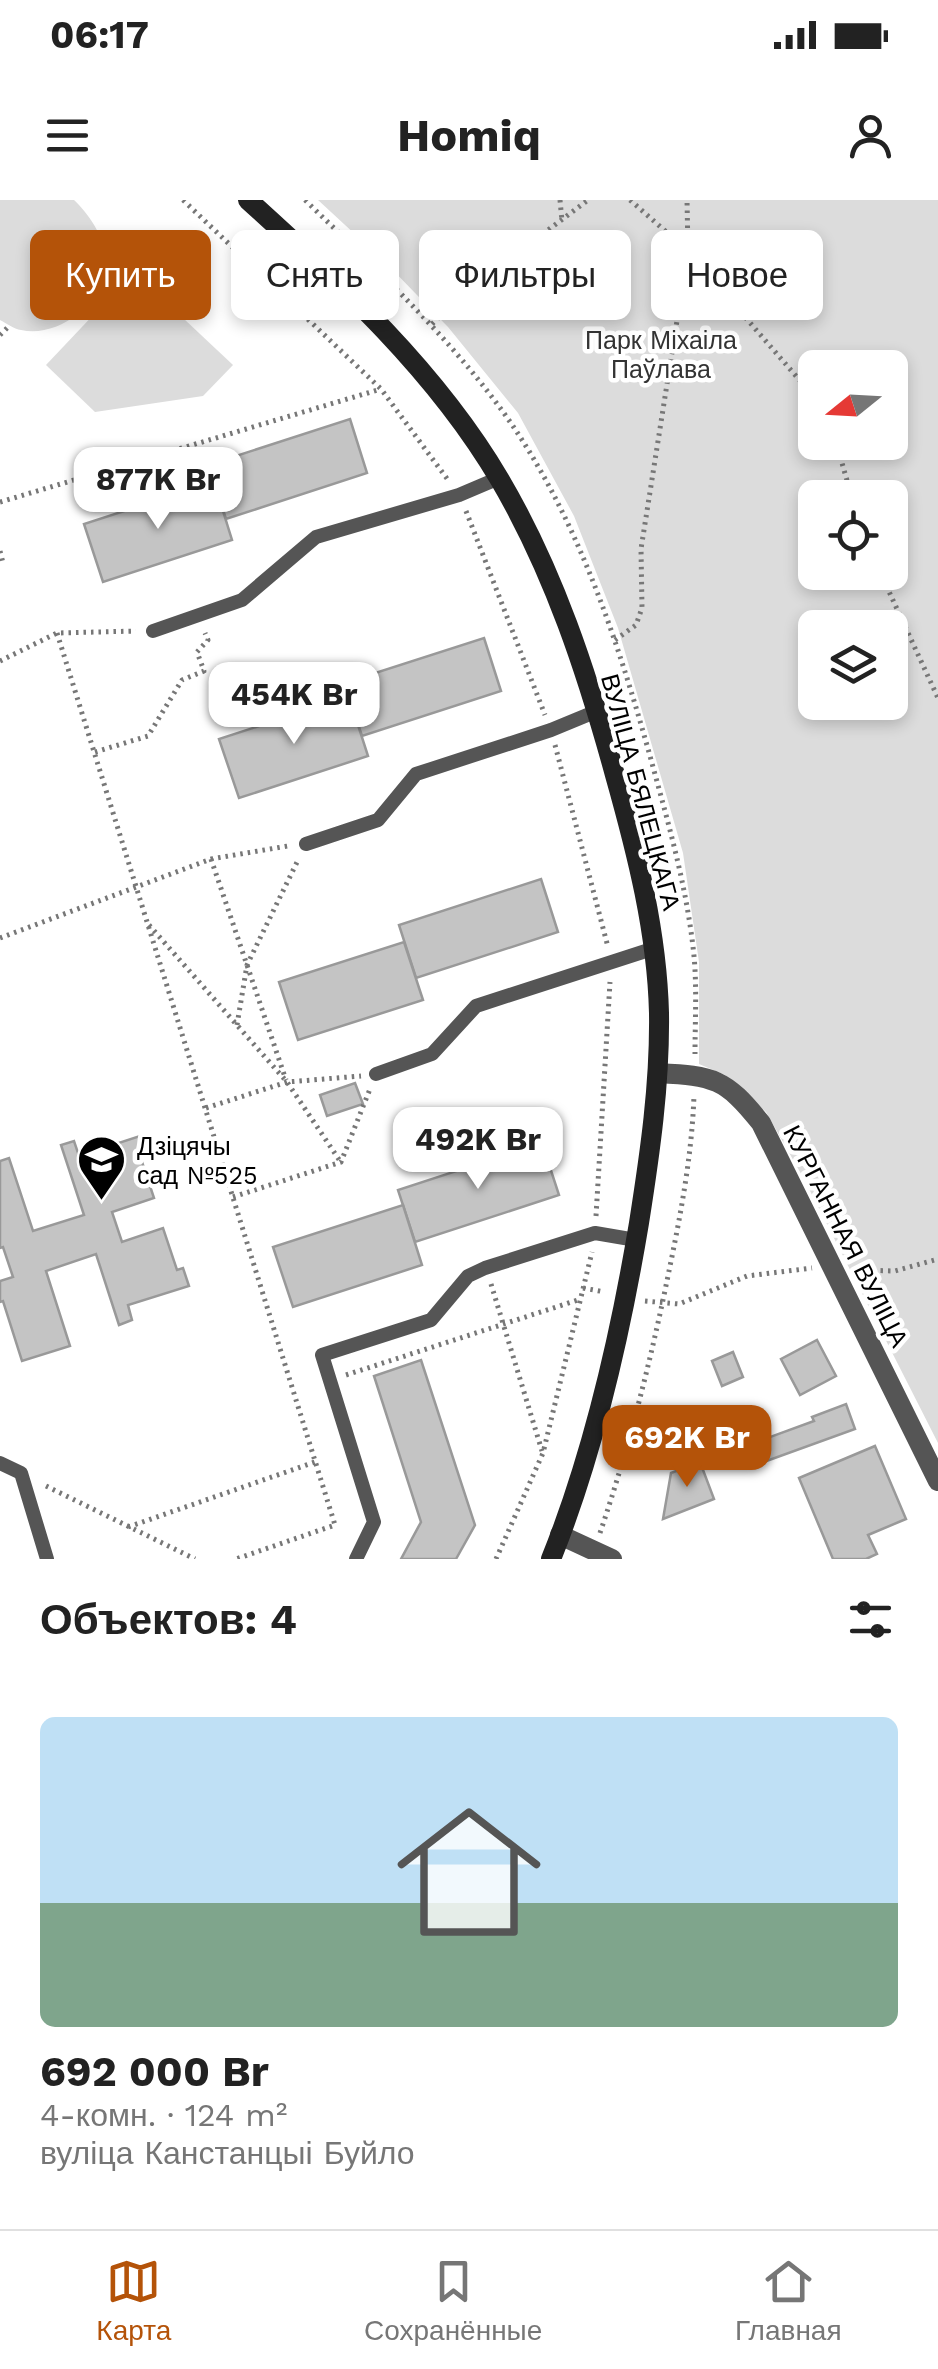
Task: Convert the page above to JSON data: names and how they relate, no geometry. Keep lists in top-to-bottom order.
{
  "streets": {
    "street": ["ВУЛІЦА БЯЛЕЦКАГА", "КУРГАННАЯ ВУЛІЦА"]
  },
  "crossings": [
    ["ВУЛІЦА БЯЛЕЦКАГА", "КУРГАННАЯ ВУЛІЦА"]
  ],
  "parks": ["Парк Міхаіла Паўлава"],
  "places": {
    "school or university": ["Дзіцячы сад №525"]
  },
  "north": "left",
  "page": {
    "status": "06:17",
    "header": "Homiq",
    "chip": [
      "Купить",
      "Снять",
      "Фильтры",
      "Новое"
    ],
    "price": [
      "877K Br",
      "454K Br",
      "492K Br",
      "692K Br"
    ],
    "heading": "Объектов: 4",
    "list": [
      {
        "name": "692 000 Br",
        "note": "4-комн. · 124 m² · вуліца Канстанцыі Буйло"
      }
    ],
    "tabs": ["Карта", "Сохранённые", "Главная"]
  }
}
